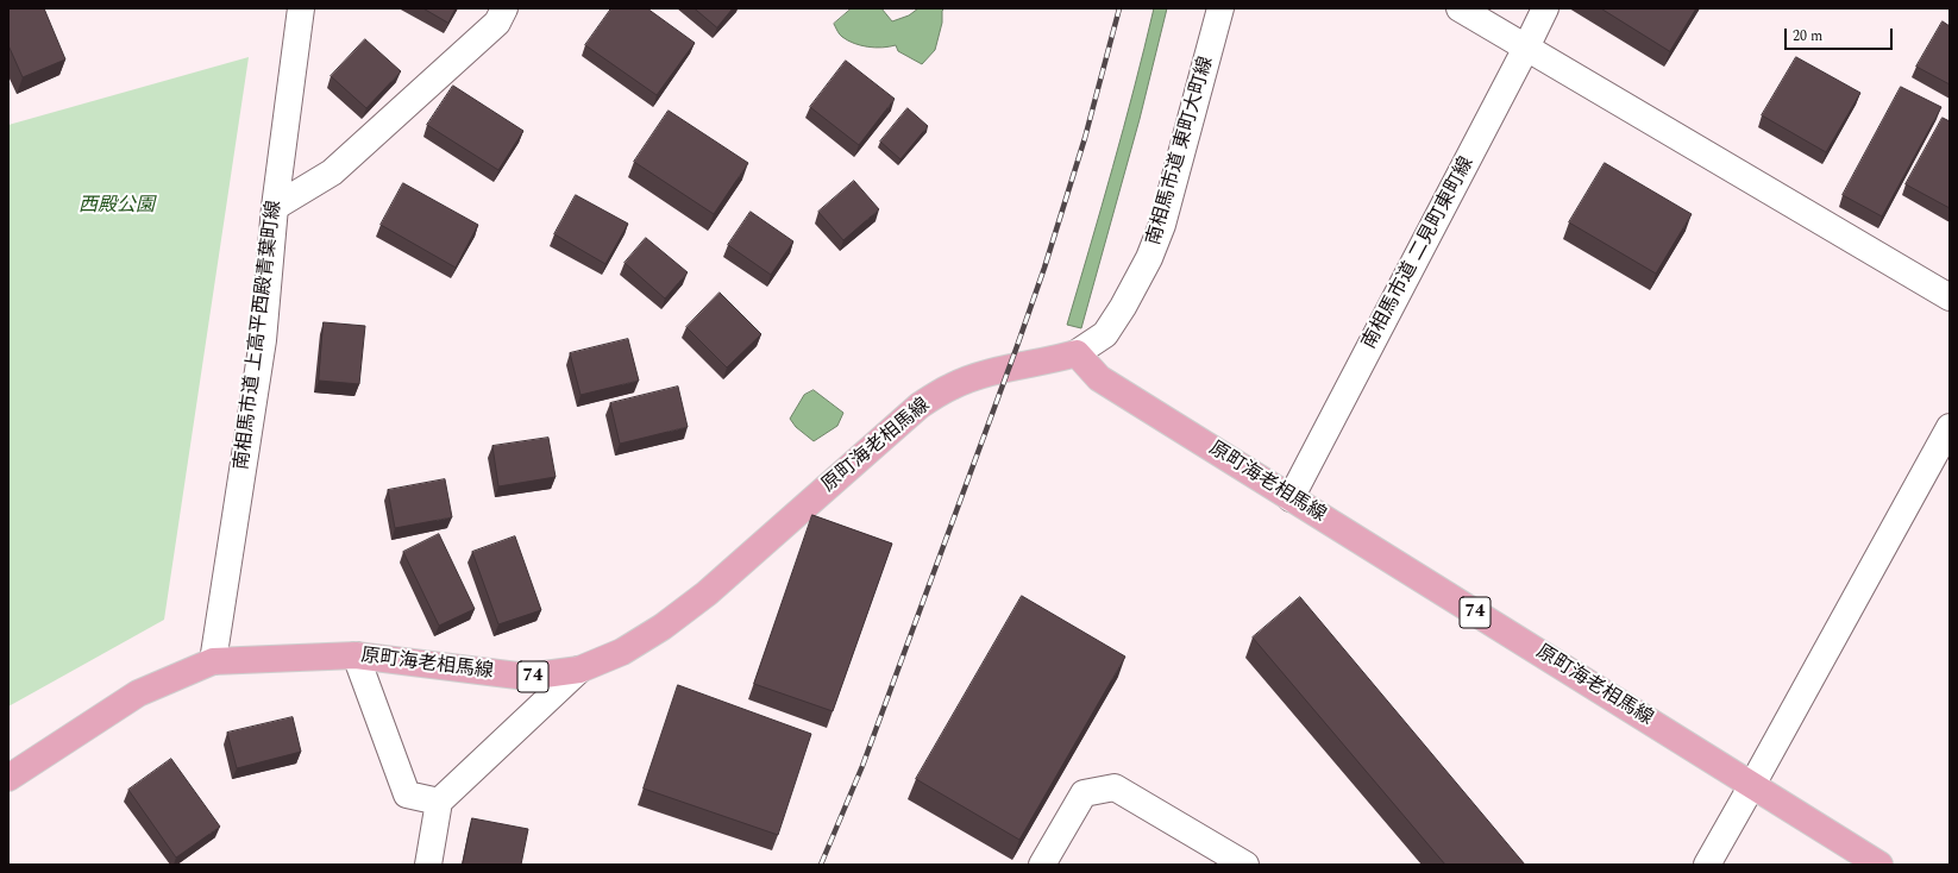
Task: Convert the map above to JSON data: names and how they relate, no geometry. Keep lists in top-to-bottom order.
{
  "streets": {
    "main road": ["原町海老相馬線", "74"],
    "street": ["南相馬市道 東町大町線", "南相馬市道 二見町東町線", "南相馬市道 上高平西殿青葉町線"]
  },
  "crossings": [
    ["南相馬市道 東町大町線", "原町海老相馬線"],
    ["南相馬市道 二見町東町線", "原町海老相馬線"],
    ["南相馬市道 上高平西殿青葉町線", "原町海老相馬線"]
  ],
  "parks": ["西殿公園"],
  "scale_bar": "20 m"
}
